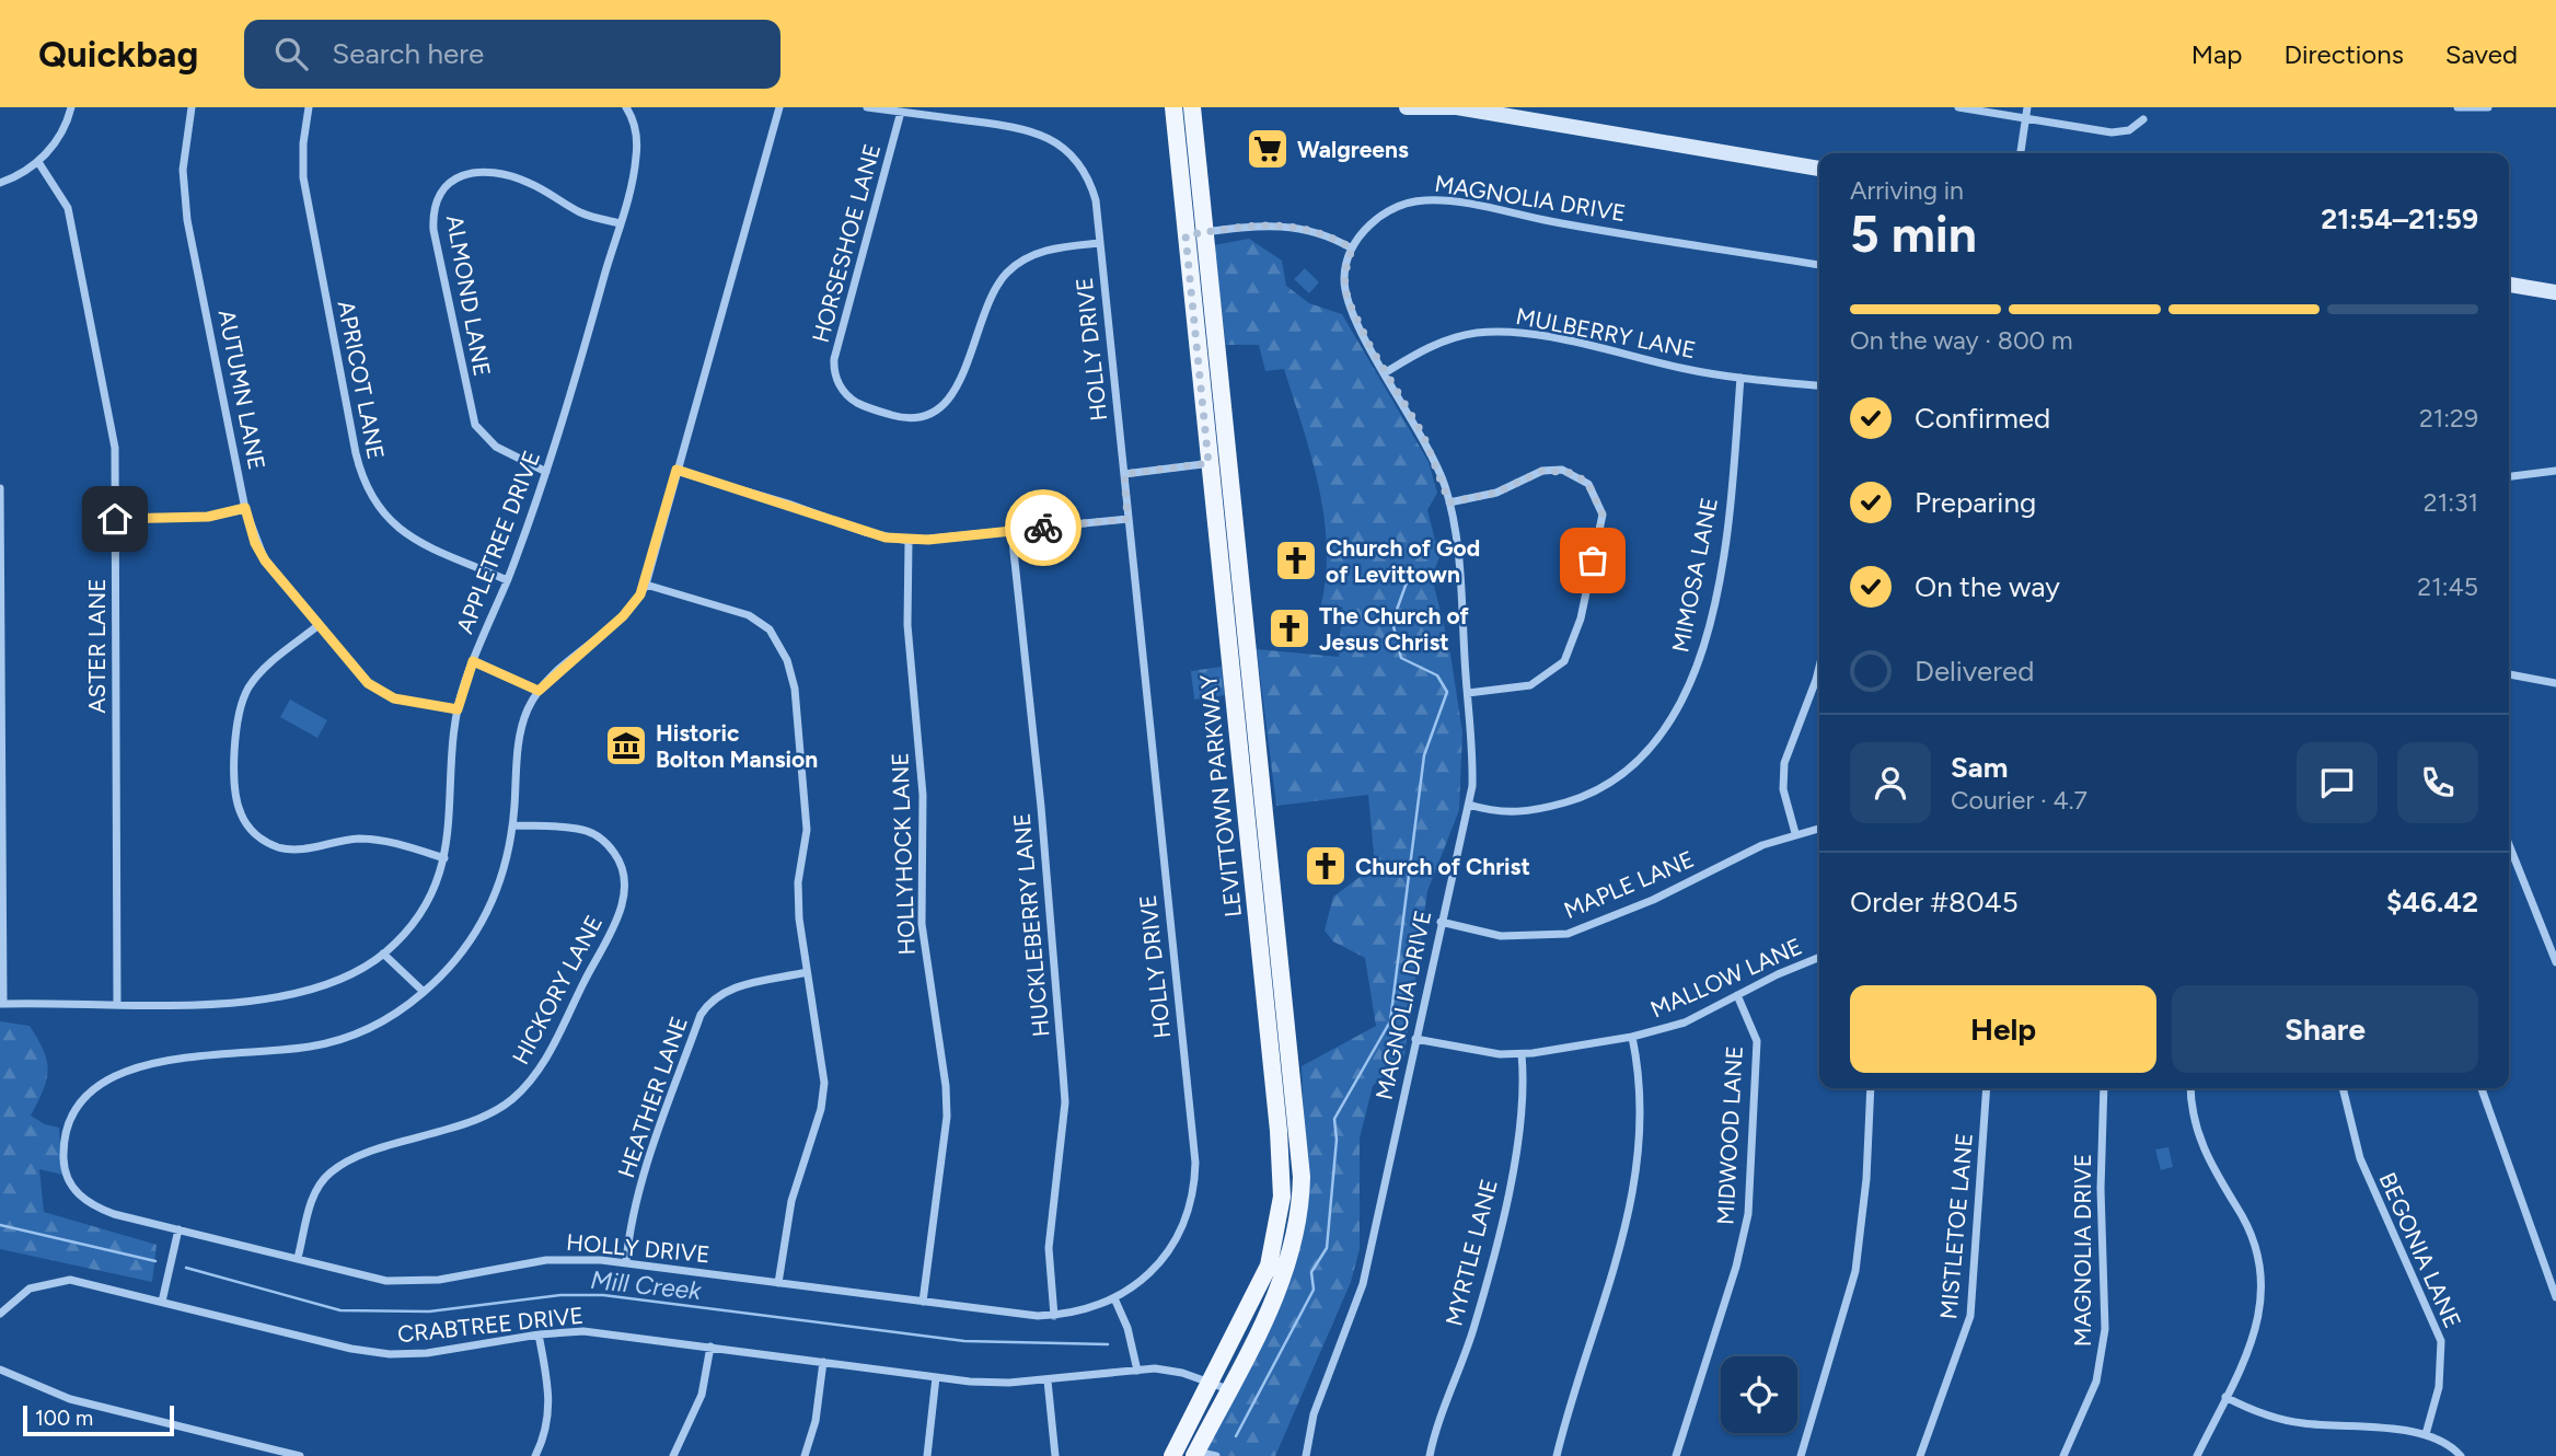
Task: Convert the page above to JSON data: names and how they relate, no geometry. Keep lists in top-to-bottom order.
{
  "streets": {
    "main road": ["LEVITTOWN PARKWAY"],
    "street": [
      "MAGNOLIA DRIVE",
      "HORSESHOE LANE",
      "ALMOND LANE",
      "MULBERRY LANE",
      "HOLLY DRIVE",
      "APRICOT LANE",
      "AUTUMN LANE",
      "APPLETREE DRIVE",
      "MIMOSA LANE",
      "ASTER LANE",
      "HOLLYHOCK LANE",
      "MAPLE LANE",
      "HUCKLEBERRY LANE",
      "MALLOW LANE",
      "HICKORY LANE",
      "HEATHER LANE",
      "MIDWOOD LANE",
      "MISTLETOE LANE",
      "BEGONIA LANE",
      "MYRTLE LANE",
      "CRABTREE DRIVE"
    ]
  },
  "crossings": [
    ["MAGNOLIA DRIVE", "MULBERRY LANE"],
    ["MAGNOLIA DRIVE", "MIMOSA LANE"],
    ["MAGNOLIA DRIVE", "MAPLE LANE"],
    ["MAGNOLIA DRIVE", "MALLOW LANE"],
    ["HORSESHOE LANE", "HOLLY DRIVE"],
    ["ALMOND LANE", "APPLETREE DRIVE"],
    ["MULBERRY LANE", "MIMOSA LANE"],
    ["HOLLY DRIVE", "HOLLYHOCK LANE"],
    ["HOLLY DRIVE", "HUCKLEBERRY LANE"],
    ["HOLLY DRIVE", "HICKORY LANE"],
    ["HOLLY DRIVE", "HEATHER LANE"],
    ["APRICOT LANE", "APPLETREE DRIVE"],
    ["AUTUMN LANE", "APPLETREE DRIVE"],
    ["APPLETREE DRIVE", "ASTER LANE"],
    ["LEVITTOWN PARKWAY", "CRABTREE DRIVE"],
    ["MALLOW LANE", "MIDWOOD LANE"],
    ["MALLOW LANE", "MYRTLE LANE"]
  ],
  "water": ["Mill Creek"],
  "places": {
    "supermarket": ["Walgreens"],
    "church": ["Church of God of Levittown", "The Church of Jesus Christ", "Church of Christ"],
    "museum": ["Historic Bolton Mansion"]
  },
  "scale_bar": "100 m",
  "page": {
    "header": "Quickbag",
    "search": "Search here",
    "nav": ["Map", "Directions", "Saved"],
    "heading": ["5 min", "Arriving in", "21:54–21:59"],
    "panel": [
      "Sam",
      "Courier · 4.7",
      "Order #8045",
      "$46.42"
    ],
    "bar": "On the way · 800 m",
    "list": [
      ["Confirmed", "21:29"],
      ["Preparing", "21:31"],
      ["On the way", "21:45"],
      "Delivered"
    ],
    "buttons": ["Help", "Share"],
    "scale": "100 m"
  }
}
